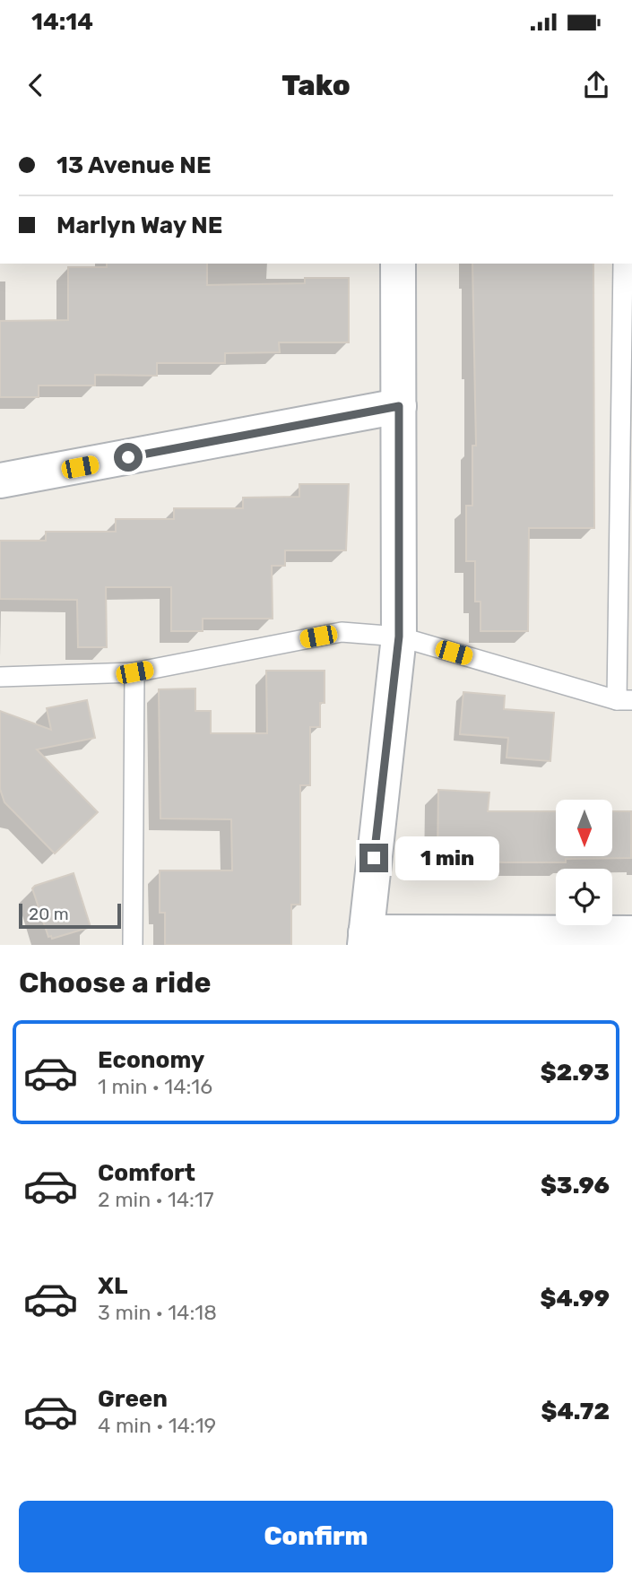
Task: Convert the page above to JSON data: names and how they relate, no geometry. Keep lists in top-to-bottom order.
{
  "scale_bar": "20 m",
  "north": "bottom",
  "page": {
    "status": "14:14",
    "header": "Tako",
    "banner": ["13 Avenue NE", "Marlyn Way NE"],
    "bubble": "1 min",
    "scale": "20 m",
    "heading": "Choose a ride",
    "list": [
      {
        "name": "Economy",
        "note": "1 min · 14:16",
        "value": "$2.93"
      },
      {
        "name": "Comfort",
        "note": "2 min · 14:17",
        "value": "$3.96"
      },
      {
        "name": "XL",
        "note": "3 min · 14:18",
        "value": "$4.99"
      },
      {
        "name": "Green",
        "note": "4 min · 14:19",
        "value": "$4.72"
      }
    ],
    "buttons": "Confirm"
  }
}
